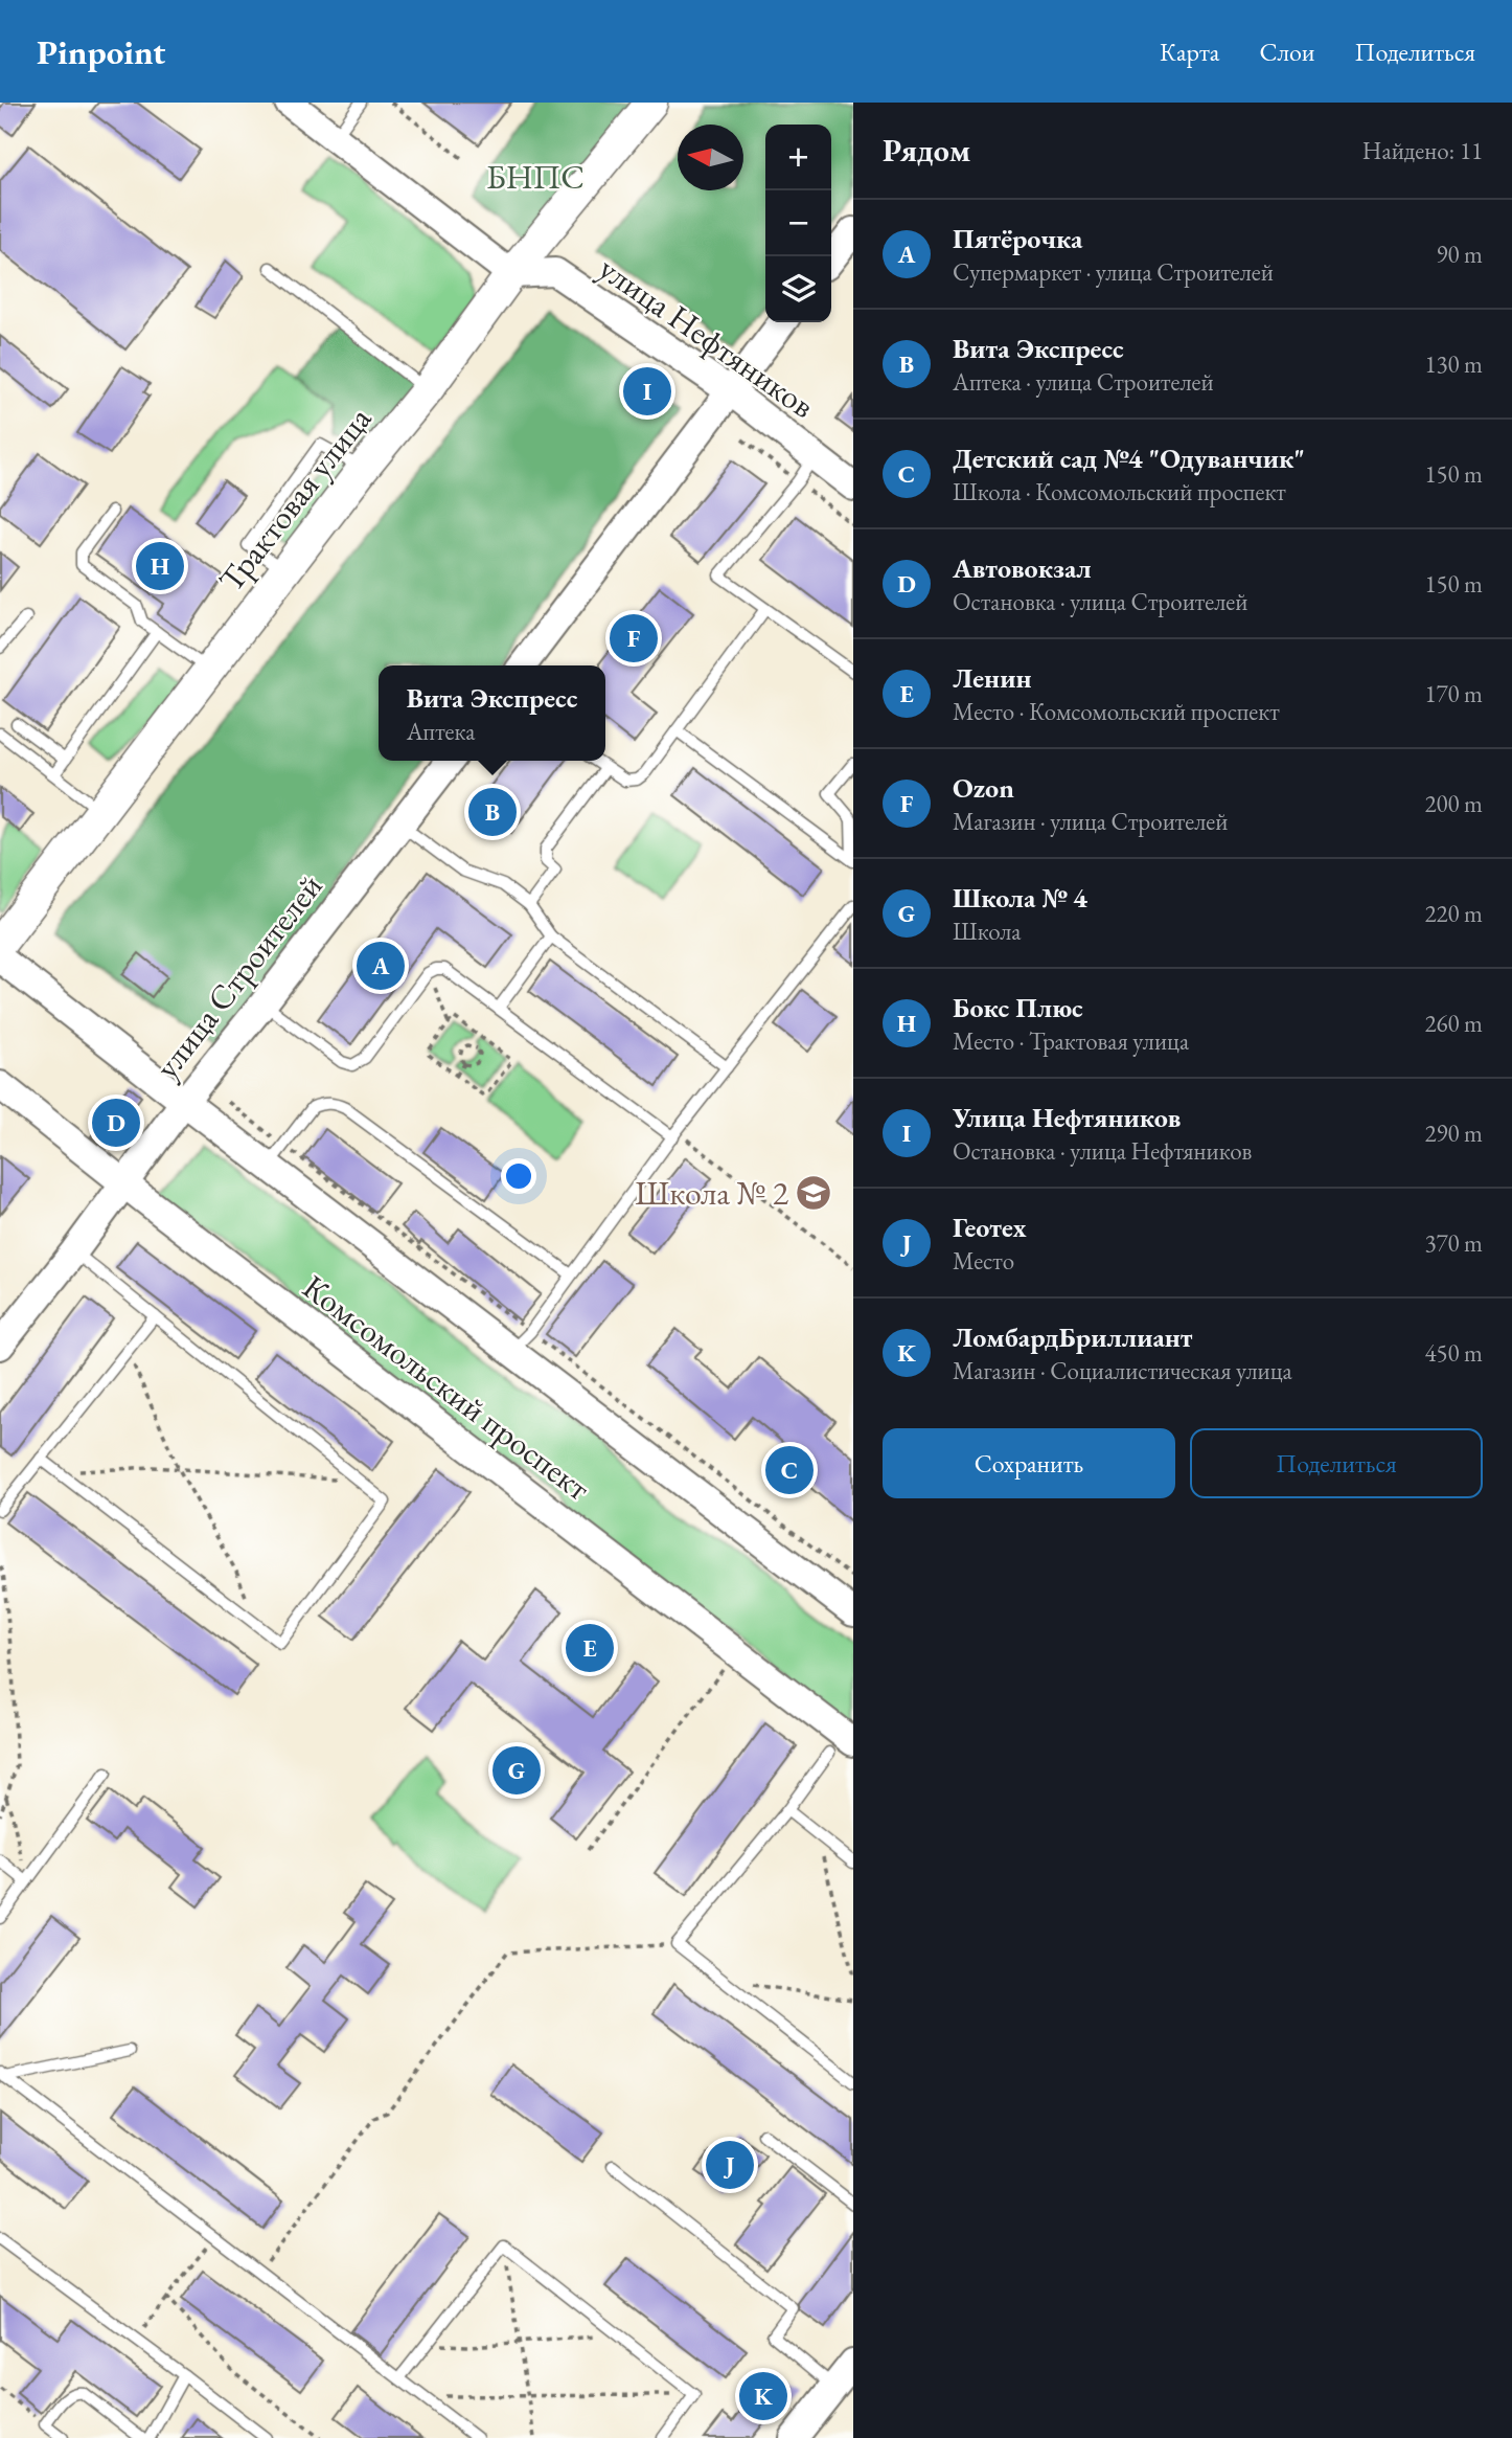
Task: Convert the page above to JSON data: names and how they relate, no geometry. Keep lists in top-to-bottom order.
{
  "streets": {
    "main road": [
      "улица Нефтяников",
      "Трактовая улица",
      "улица Строителей",
      "Комсомольский проспект"
    ]
  },
  "crossings": [
    ["улица Нефтяников", "Трактовая улица"],
    ["улица Строителей", "Комсомольский проспект"]
  ],
  "parks": ["БНПС"],
  "places": {
    "school or university": ["Школа № 2"]
  },
  "north": "left",
  "page": {
    "header": "Pinpoint",
    "nav": ["Карта", "Слои", "Поделиться"],
    "heading": ["Рядом", "Найдено: 11"],
    "map_buttons": ["+", "−"],
    "list": [
      {
        "mark": "A",
        "name": "Пятёрочка",
        "note": "Супермаркет · улица Строителей",
        "value": "90 m"
      },
      {
        "mark": "B",
        "name": "Вита Экспресс",
        "note": "Аптека · улица Строителей",
        "value": "130 m"
      },
      {
        "mark": "C",
        "name": "Детский сад №4 \"Одуванчик\"",
        "note": "Школа · Комсомольский проспект",
        "value": "150 m"
      },
      {
        "mark": "D",
        "name": "Автовокзал",
        "note": "Остановка · улица Строителей",
        "value": "150 m"
      },
      {
        "mark": "E",
        "name": "Ленин",
        "note": "Место · Комсомольский проспект",
        "value": "170 m"
      },
      {
        "mark": "F",
        "name": "Ozon",
        "note": "Магазин · улица Строителей",
        "value": "200 m"
      },
      {
        "mark": "G",
        "name": "Школа № 4",
        "note": "Школа",
        "value": "220 m"
      },
      {
        "mark": "H",
        "name": "Бокс Плюс",
        "note": "Место · Трактовая улица",
        "value": "260 m"
      },
      {
        "mark": "I",
        "name": "Улица Нефтяников",
        "note": "Остановка · улица Нефтяников",
        "value": "290 m"
      },
      {
        "mark": "J",
        "name": "Геотех",
        "note": "Место",
        "value": "370 m"
      },
      {
        "mark": "K",
        "name": "ЛомбардБриллиант",
        "note": "Магазин · Социалистическая улица",
        "value": "450 m"
      }
    ],
    "pins": [
      "I",
      "H",
      "F",
      "B",
      "A",
      "D",
      "C",
      "E",
      "G",
      "J",
      "K"
    ],
    "popup": ["Вита Экспресс", "Аптека"],
    "buttons": ["Сохранить", "Поделиться"]
  }
}
